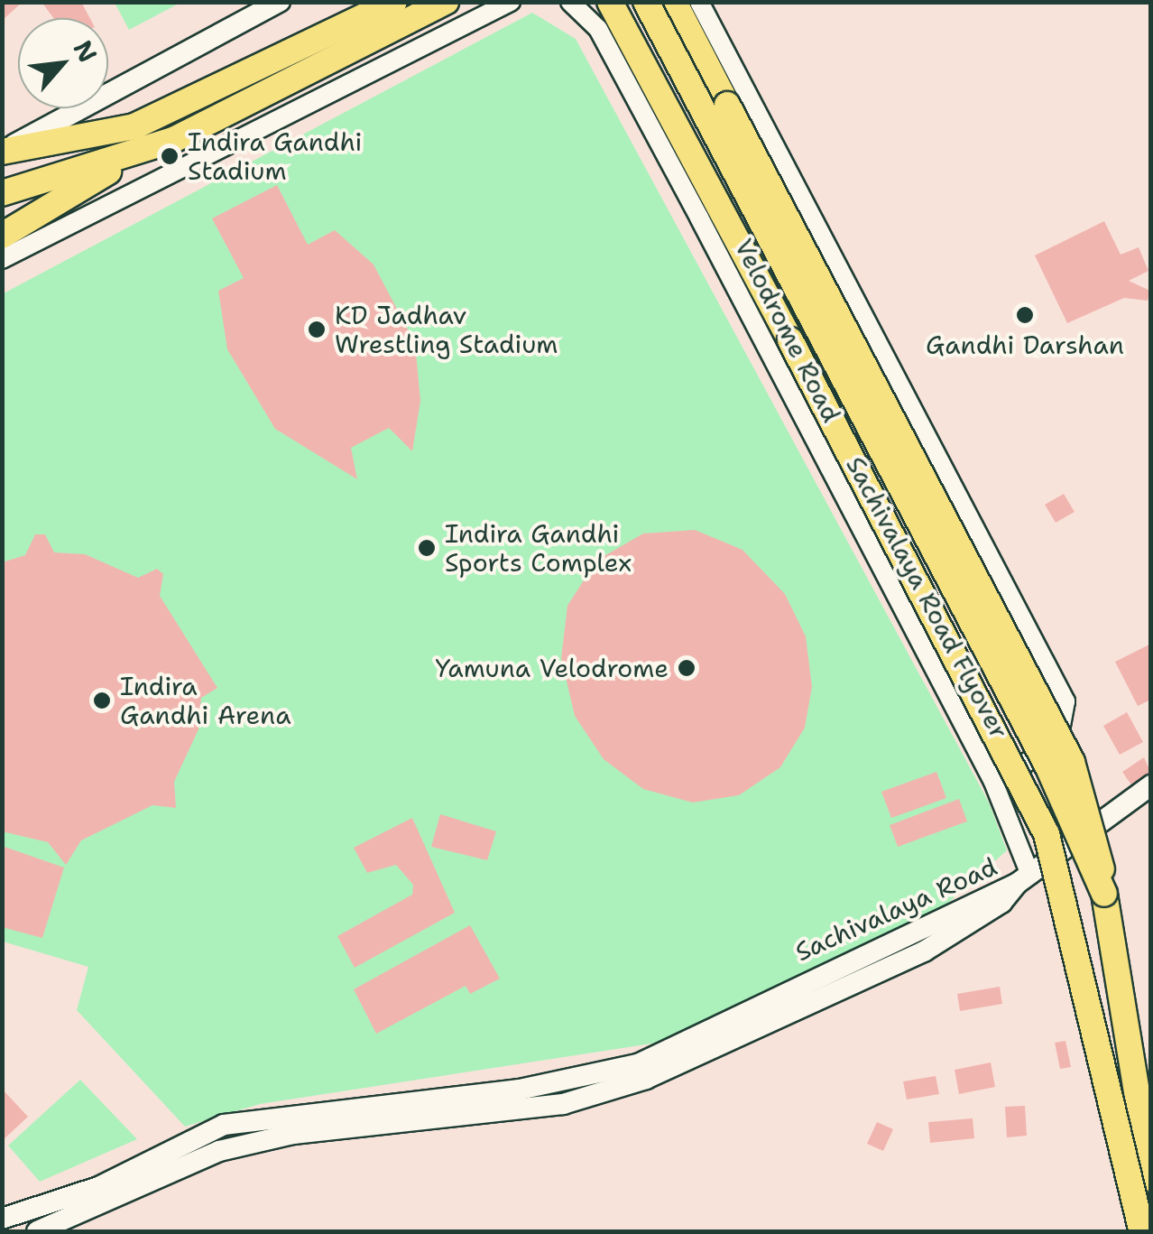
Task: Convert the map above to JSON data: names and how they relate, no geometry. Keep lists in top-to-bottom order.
{
  "streets": {
    "highway": ["Sachivalaya Road Flyover"],
    "main road": ["Sachivalaya Road"],
    "street": ["Velodrome Road"]
  },
  "crossings": [
    ["Velodrome Road", "Sachivalaya Road"]
  ],
  "places": [
    "Indira Gandhi Stadium",
    "Gandhi Darshan",
    "KD Jadhav Wrestling Stadium",
    "Indira Gandhi Sports Complex",
    "Yamuna Velodrome",
    "Indira Gandhi Arena"
  ],
  "north": "top right"
}
